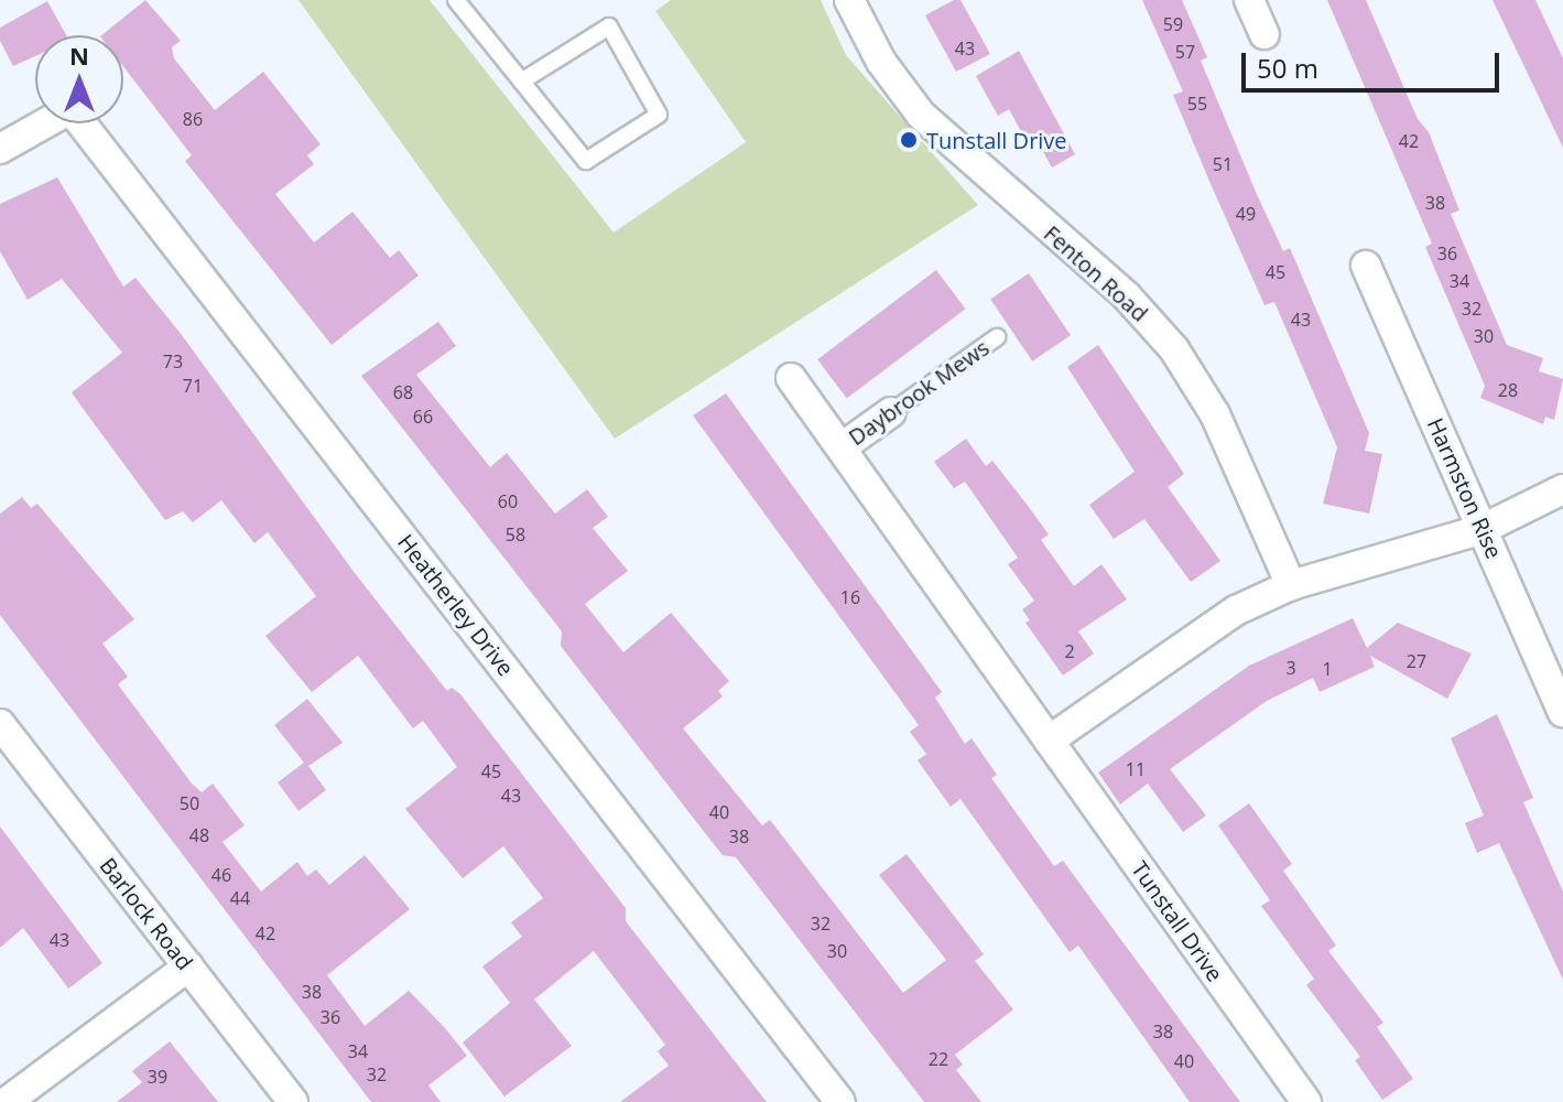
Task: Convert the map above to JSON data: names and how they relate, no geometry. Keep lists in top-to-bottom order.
{
  "streets": {
    "street": [
      "Fenton Road",
      "Daybrook Mews",
      "Harmston Rise",
      "Heatherley Drive",
      "Barlock Road",
      "Tunstall Drive"
    ]
  },
  "crossings": [
    ["Daybrook Mews", "Tunstall Drive"]
  ],
  "places": ["Tunstall Drive"],
  "house_numbers": [
    "59",
    "43",
    "57",
    "55",
    "86",
    "42",
    "51",
    "38",
    "49",
    "36",
    "45",
    "34",
    "32",
    "43",
    "30",
    "73",
    "71",
    "28",
    "68",
    "66",
    "60",
    "58",
    "16",
    "2",
    "27",
    "3",
    "1",
    "11",
    "45",
    "43",
    "50",
    "40",
    "48",
    "38",
    "46",
    "44",
    "32",
    "42",
    "43",
    "30",
    "38",
    "36",
    "38",
    "34",
    "22",
    "40",
    "32",
    "39"
  ],
  "scale_bar": "50 m",
  "north": "top"
}
